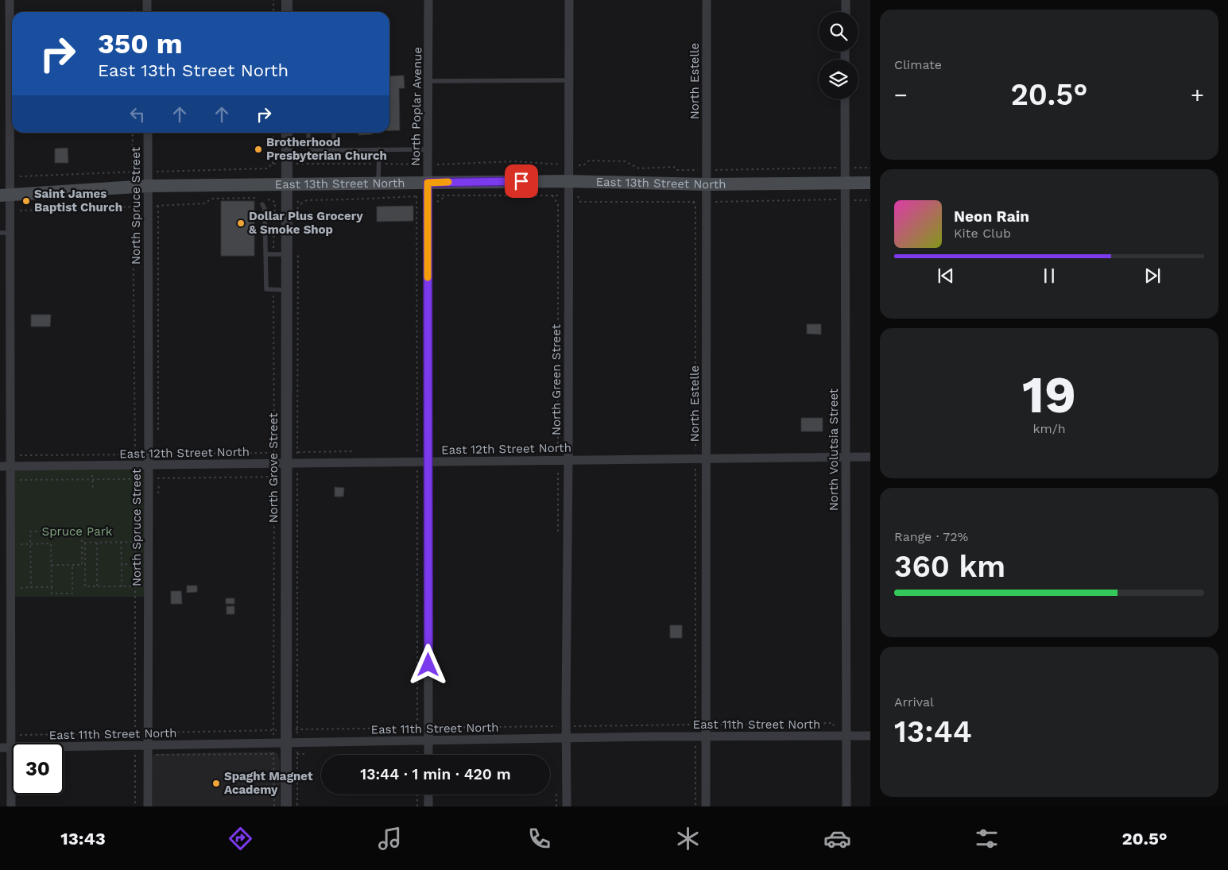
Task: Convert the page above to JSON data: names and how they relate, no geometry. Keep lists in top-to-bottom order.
{
  "streets": {
    "main road": ["East 13th Street North"],
    "street": [
      "North Estelle",
      "North Poplar Avenue",
      "North Spruce Street",
      "North Green Street",
      "East 12th Street North",
      "North Volutsia Street",
      "North Grove Street",
      "East 11th Street North"
    ]
  },
  "crossings": [
    ["North Estelle", "East 13th Street North"],
    ["North Estelle", "East 12th Street North"],
    ["North Estelle", "East 11th Street North"],
    ["North Poplar Avenue", "East 13th Street North"],
    ["North Poplar Avenue", "East 12th Street North"],
    ["North Poplar Avenue", "East 11th Street North"],
    ["East 13th Street North", "North Spruce Street"],
    ["East 13th Street North", "North Green Street"],
    ["East 13th Street North", "North Volutsia Street"],
    ["East 13th Street North", "North Grove Street"],
    ["North Spruce Street", "East 12th Street North"],
    ["North Spruce Street", "East 11th Street North"],
    ["North Green Street", "East 12th Street North"],
    ["North Green Street", "East 11th Street North"],
    ["East 12th Street North", "North Volutsia Street"],
    ["East 12th Street North", "North Grove Street"],
    ["North Volutsia Street", "East 11th Street North"],
    ["North Grove Street", "East 11th Street North"]
  ],
  "parks": ["Spruce Park"],
  "places": [
    "Brotherhood Presbyterian Church",
    "Saint James Baptist Church",
    "Dollar Plus Grocery & Smoke Shop",
    "Spaght Magnet Academy"
  ],
  "page": {
    "tile": [
      "Climate",
      ["19", "km/h"],
      ["Range · 72%", "360 km"],
      ["Arrival", "13:44"]
    ],
    "turn": ["350 m", "East 13th Street North"],
    "heat": ["−", "20.5°", "+"],
    "song": ["Neon Rain", "Kite Club"],
    "limit": "30",
    "trip": "13:44 · 1 min · 420 m",
    "tabs": ["13:43", "20.5°"]
  }
}
